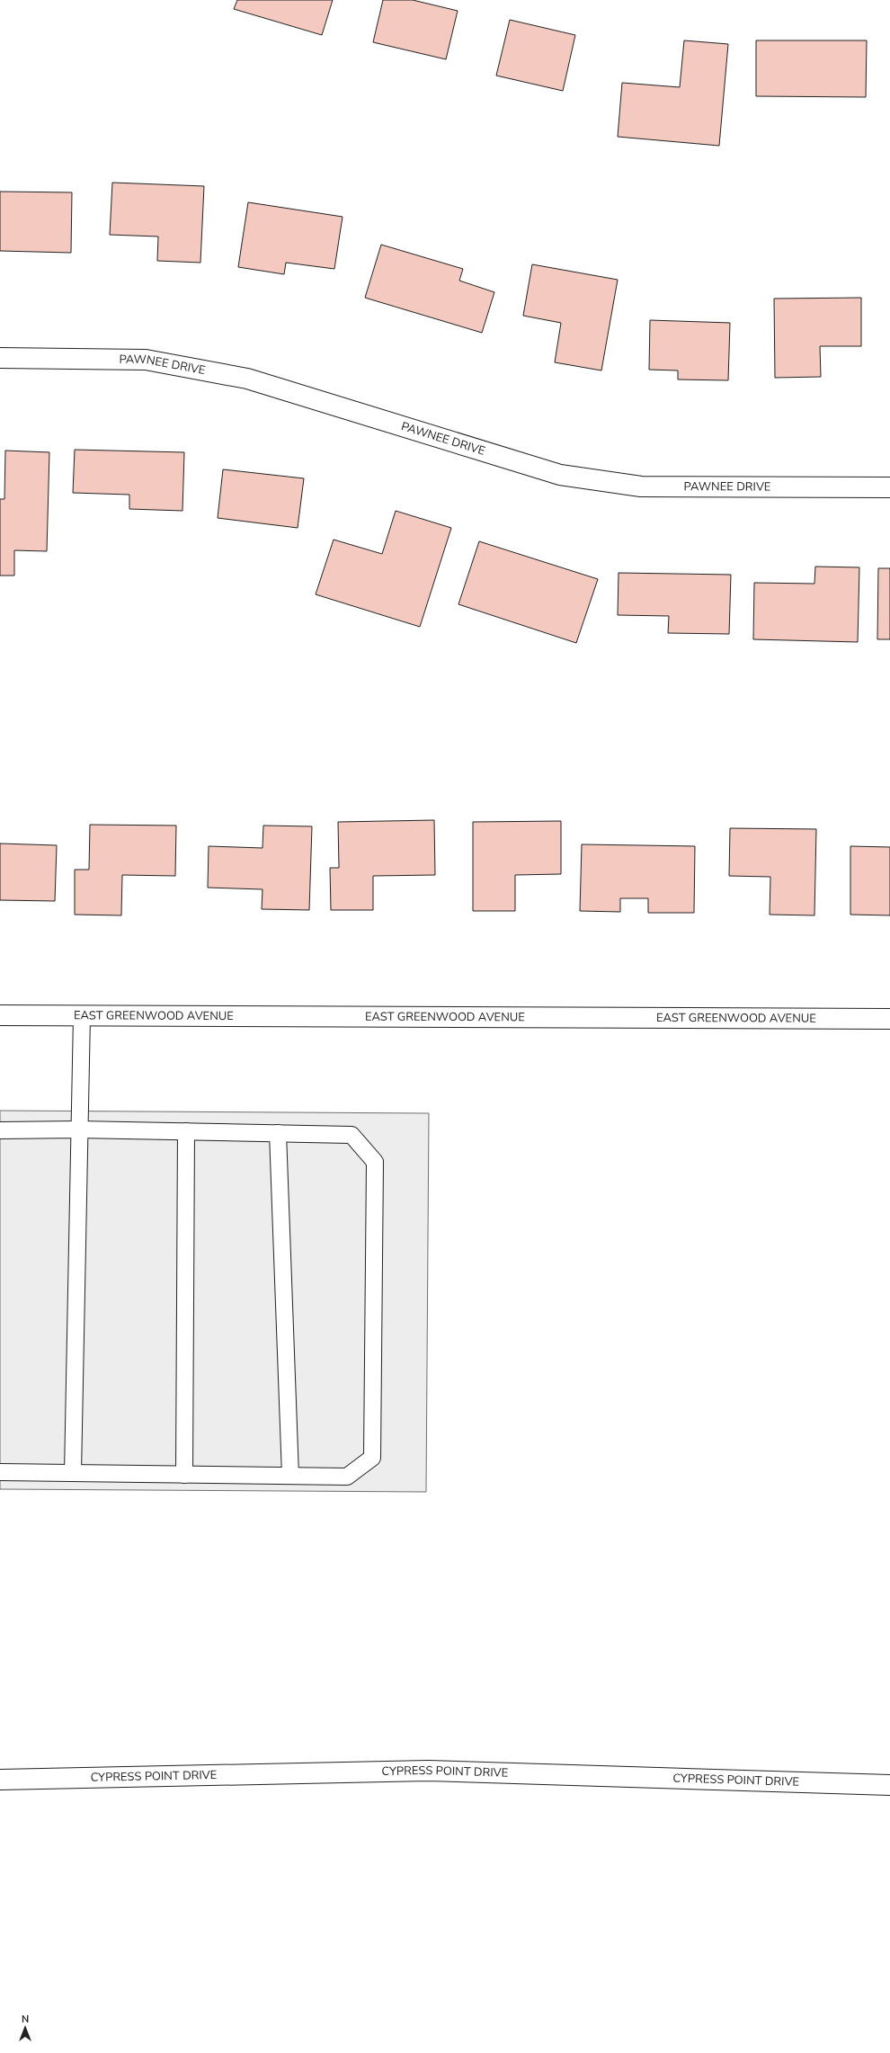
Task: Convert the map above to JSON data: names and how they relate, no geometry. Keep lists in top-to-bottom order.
{
  "streets": {
    "street": ["PAWNEE DRIVE", "EAST GREENWOOD AVENUE", "CYPRESS POINT DRIVE"]
  },
  "north": "top"
}
